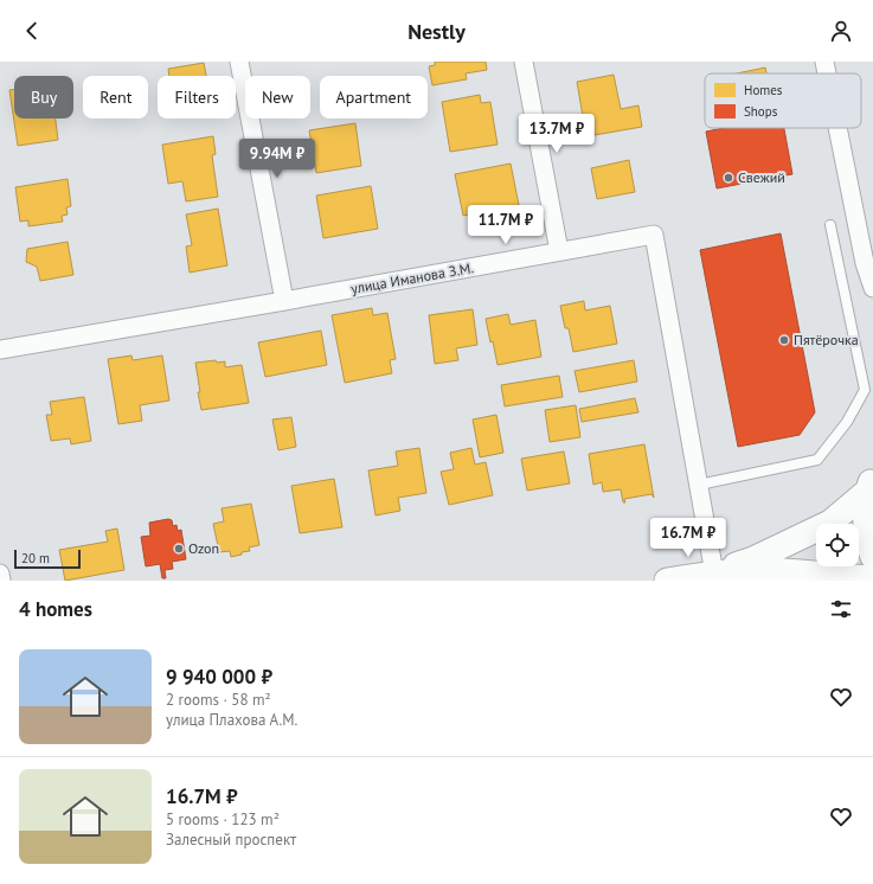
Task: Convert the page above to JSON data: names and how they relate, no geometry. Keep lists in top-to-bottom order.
{
  "streets": {
    "street": ["улица Иманова З.М."]
  },
  "places": ["Свежий", "Пятёрочка", "Ozon"],
  "legend": ["Homes", "Shops"],
  "scale_bar": "20 m",
  "page": {
    "header": "Nestly",
    "chip": [
      "Buy",
      "Rent",
      "Filters",
      "New",
      "Apartment"
    ],
    "price": [
      "13.7M ₽",
      "9.94M ₽",
      "11.7M ₽",
      "16.7M ₽"
    ],
    "scale": "20 m",
    "heading": "4 homes",
    "list": [
      {
        "name": "9 940 000 ₽",
        "note": "2 rooms · 58 m² · улица Плахова А.М."
      },
      {
        "name": "16.7M ₽",
        "note": "5 rooms · 123 m² · Залесный проспект"
      }
    ]
  }
}
